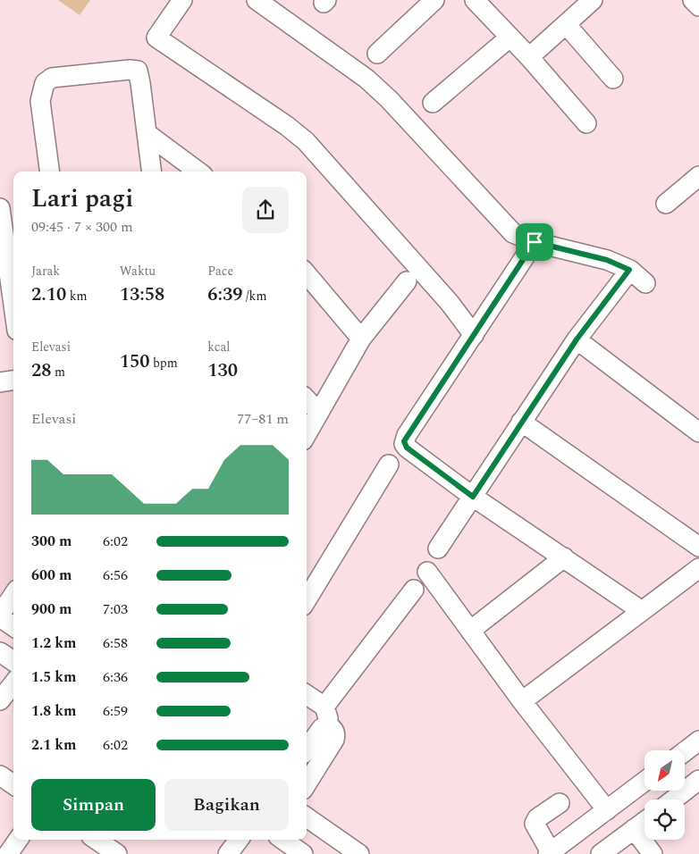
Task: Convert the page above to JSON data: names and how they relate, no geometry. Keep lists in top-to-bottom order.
{
  "north": "bottom left",
  "page": {
    "heading": ["Lari pagi", "09:45 · 7 × 300 m"],
    "stats": [
      ["Jarak", "2.10 km"],
      ["Waktu", "13:58"],
      ["Pace", "6:39 /km"],
      ["Elevasi", "28 m"],
      ["150 bpm"],
      ["kcal", "130"]
    ],
    "chart": ["Elevasi", "77–81 m"],
    "list": [
      {
        "name": "300 m",
        "note": "6:02"
      },
      {
        "name": "600 m",
        "note": "6:56"
      },
      {
        "name": "900 m",
        "note": "7:03"
      },
      {
        "name": "1.2 km",
        "note": "6:58"
      },
      {
        "name": "1.5 km",
        "note": "6:36"
      },
      {
        "name": "1.8 km",
        "note": "6:59"
      },
      {
        "name": "2.1 km",
        "note": "6:02"
      }
    ],
    "buttons": ["Simpan", "Bagikan"]
  }
}
